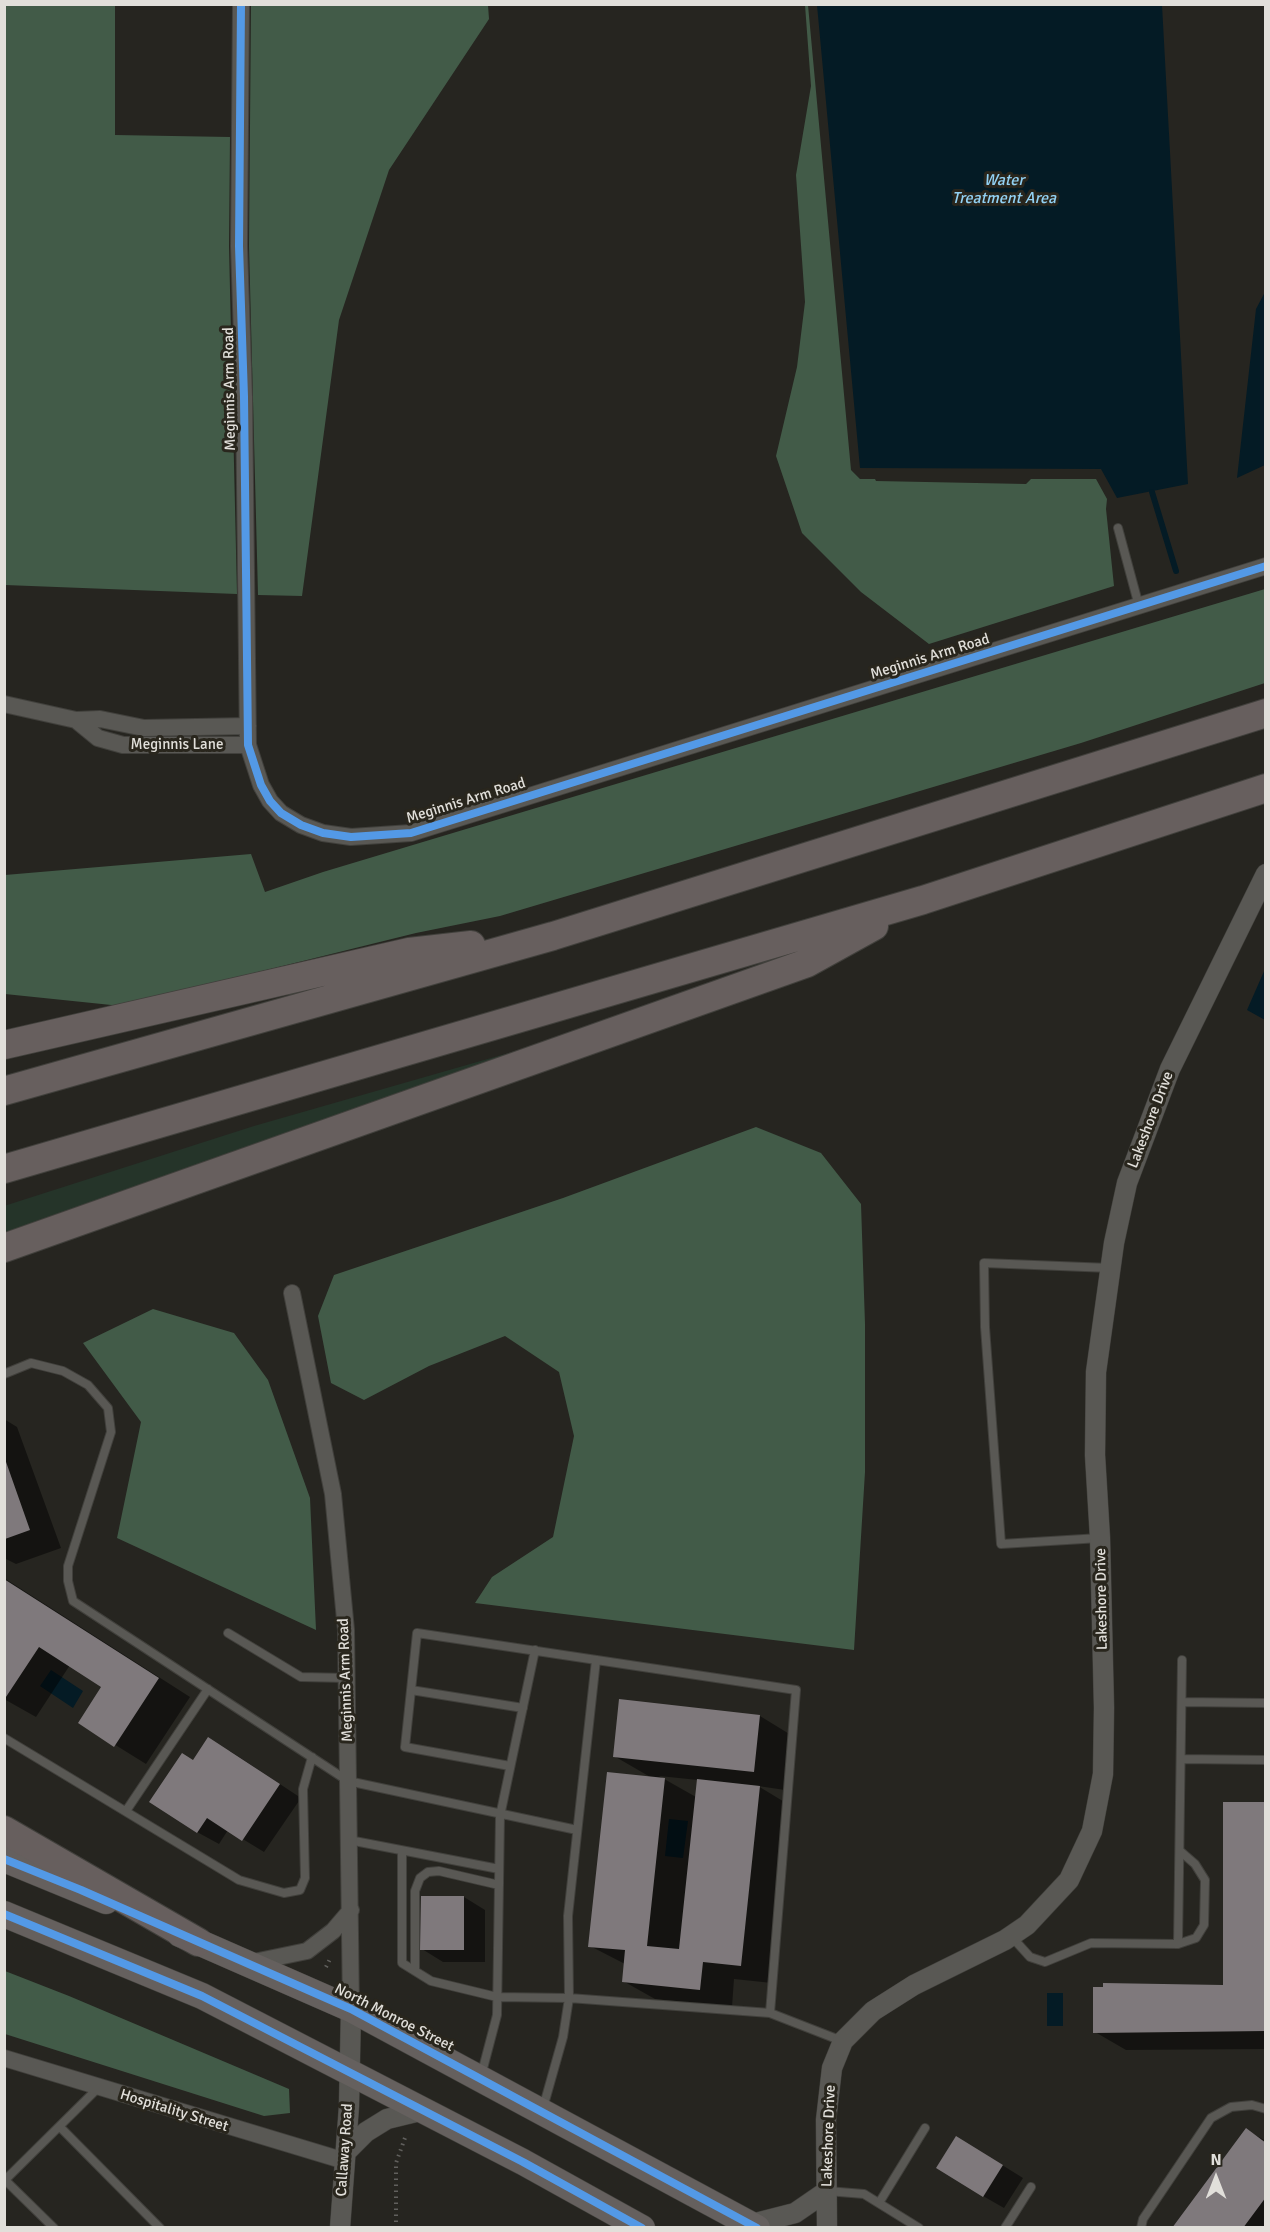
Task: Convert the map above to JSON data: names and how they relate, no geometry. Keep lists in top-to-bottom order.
{
  "streets": {
    "main road": ["North Monroe Street"],
    "street": [
      "Meginnis Arm Road",
      "Meginnis Lane",
      "Lakeshore Drive",
      "Hospitality Street",
      "Callaway Road"
    ]
  },
  "crossings": [
    ["Meginnis Arm Road", "Meginnis Lane"],
    ["Meginnis Arm Road", "North Monroe Street"],
    ["Meginnis Arm Road", "Callaway Road"],
    ["Hospitality Street", "Callaway Road"]
  ],
  "water": ["Water Treatment Area"],
  "north": "top"
}
